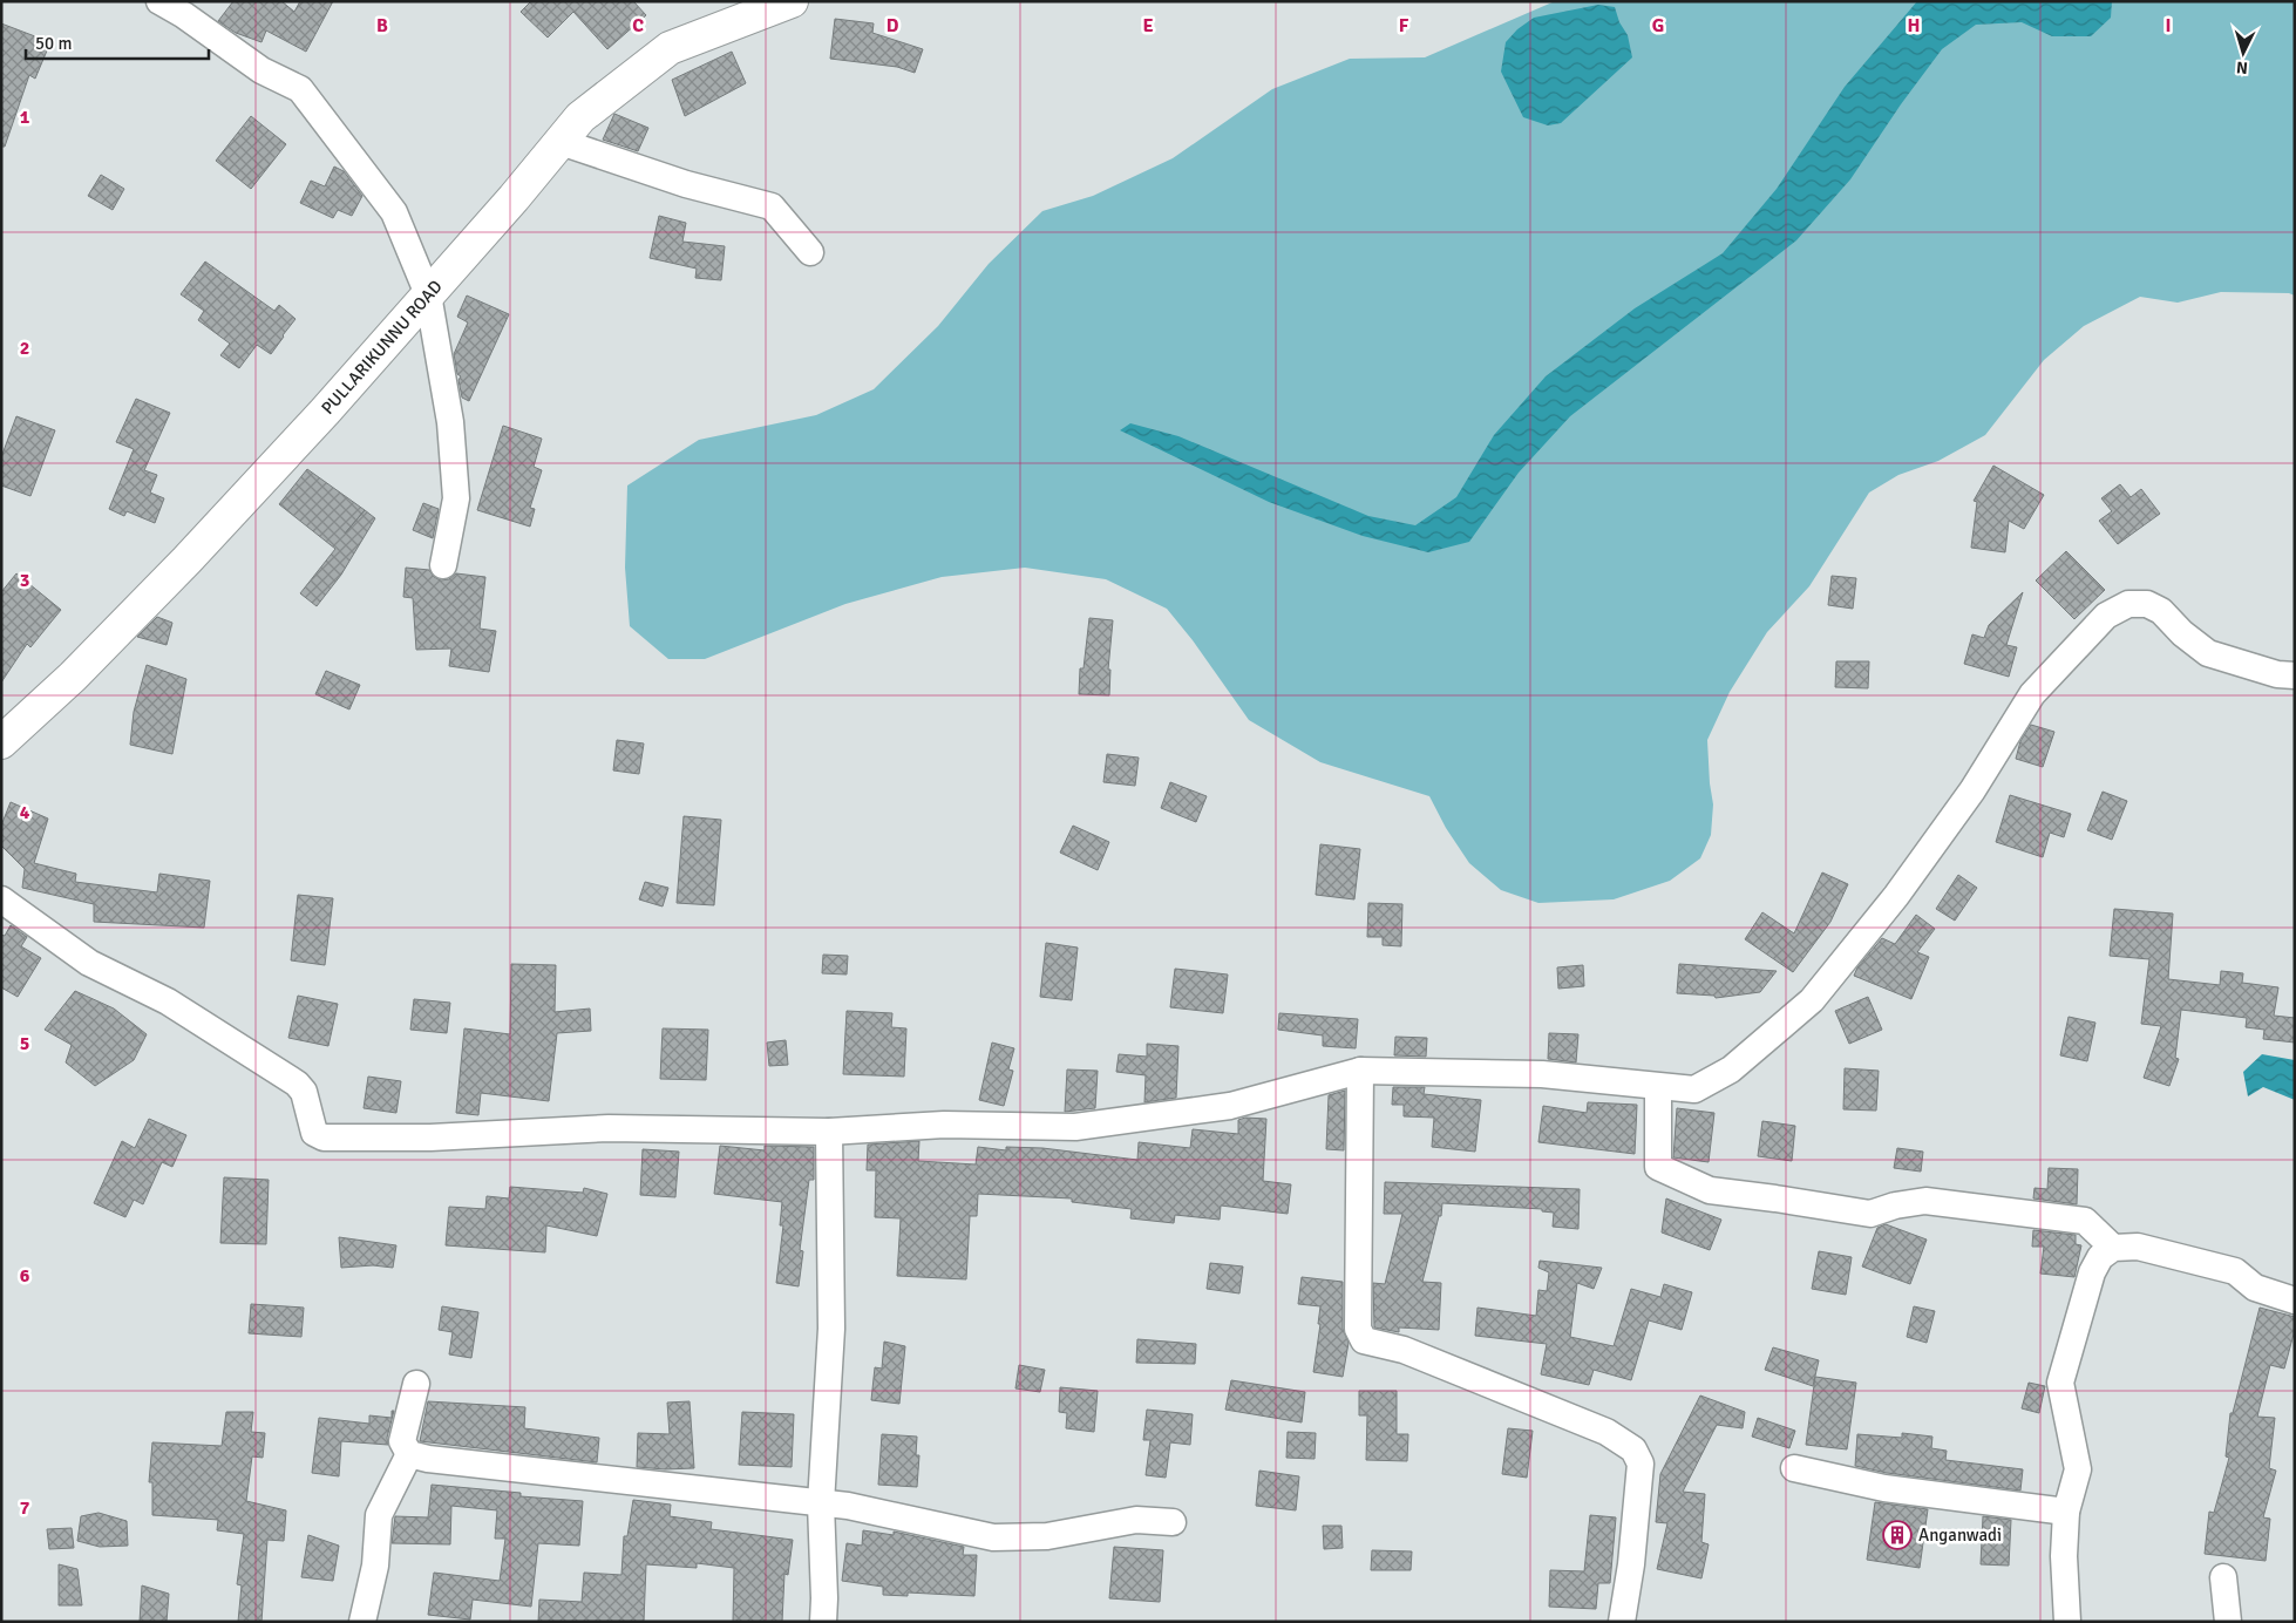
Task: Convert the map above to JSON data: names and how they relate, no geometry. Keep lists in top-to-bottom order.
{
  "streets": {
    "main road": ["PULLARIKUNNU ROAD"]
  },
  "places": {
    "building": ["Anganwadi"]
  },
  "scale_bar": "50 m",
  "north": "bottom",
  "grid": {
    "columns": [
      "B",
      "C",
      "D",
      "E",
      "F",
      "G",
      "H",
      "I"
    ],
    "rows": [
      "1",
      "2",
      "3",
      "4",
      "5",
      "6",
      "7"
    ]
  }
}
